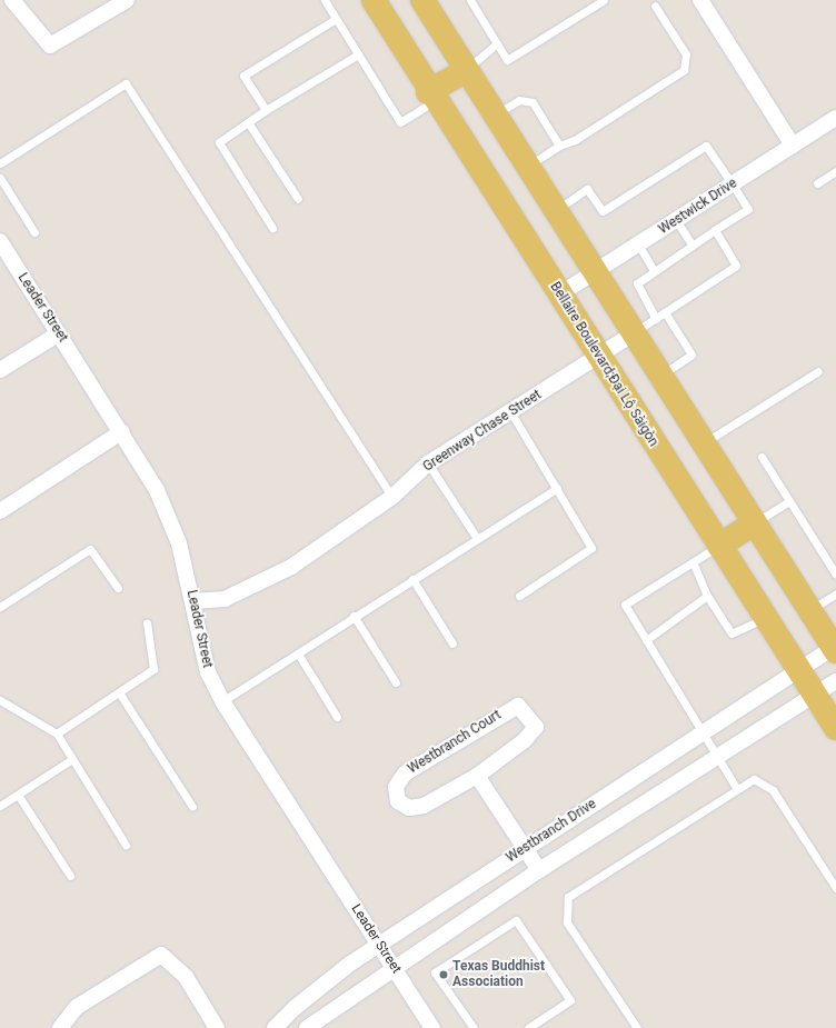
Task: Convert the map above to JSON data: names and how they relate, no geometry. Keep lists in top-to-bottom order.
{
  "streets": {
    "main road": ["Bellaire Boulevard;Đại Lộ Sàigòn"],
    "street": [
      "Westwick Drive",
      "Leader Street",
      "Greenway Chase Street",
      "Westbranch Court",
      "Westbranch Drive"
    ]
  },
  "crossings": [
    ["Westwick Drive", "Bellaire Boulevard;Đại Lộ Sàigòn"],
    ["Leader Street", "Greenway Chase Street"],
    ["Leader Street", "Westbranch Drive"],
    ["Bellaire Boulevard;Đại Lộ Sàigòn", "Greenway Chase Street"],
    ["Bellaire Boulevard;Đại Lộ Sàigòn", "Westbranch Drive"]
  ],
  "places": ["Texas Buddhist Association"]
}
